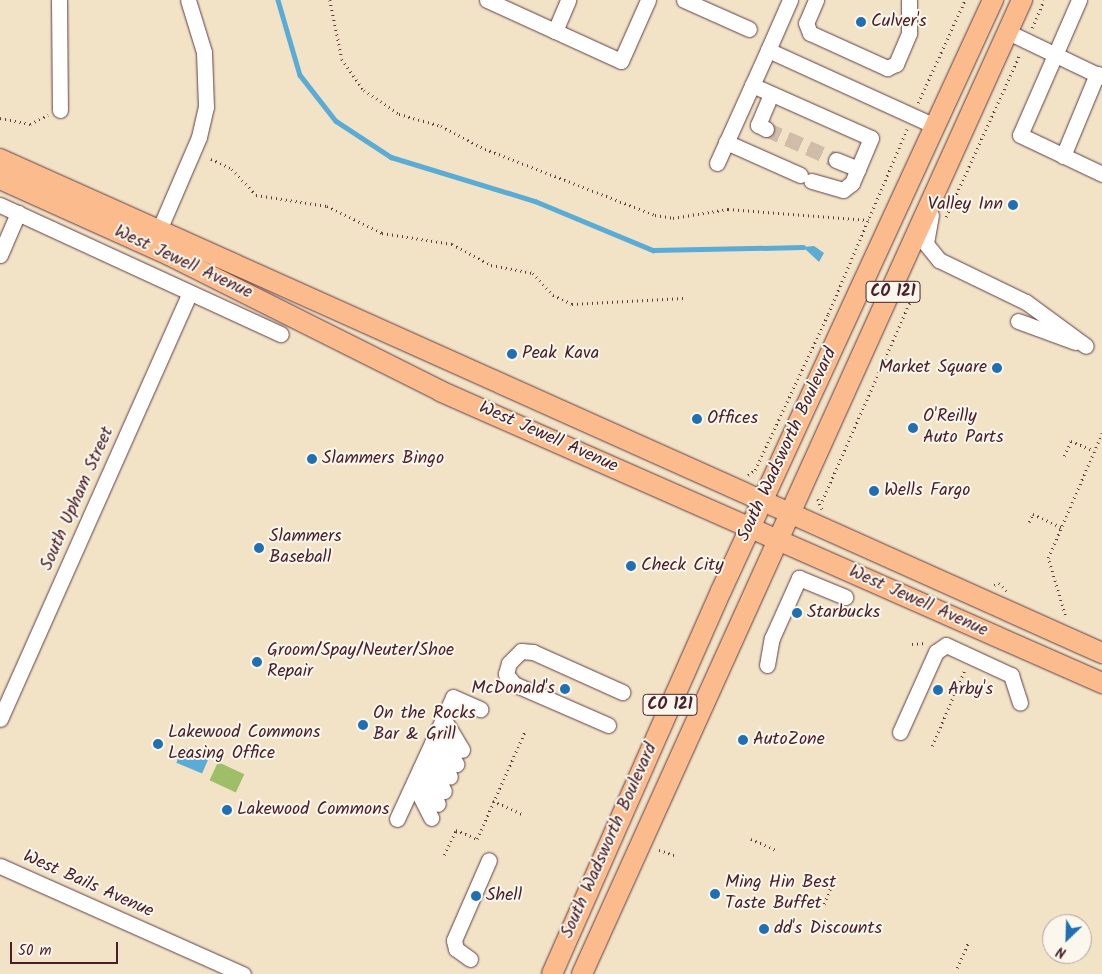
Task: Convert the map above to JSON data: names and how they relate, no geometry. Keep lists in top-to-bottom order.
{
  "streets": {
    "main road": ["West Jewell Avenue", "CO 121", "South Wadsworth Boulevard"],
    "street": ["South Upham Street", "West Bails Avenue"]
  },
  "crossings": [
    ["West Jewell Avenue", "South Wadsworth Boulevard"],
    ["West Jewell Avenue", "South Upham Street"]
  ],
  "places": [
    "Culver's",
    "Valley Inn",
    "Peak Kava",
    "Market Square",
    "Offices",
    "O'Reilly Auto Parts",
    "Slammers Bingo",
    "Wells Fargo",
    "Slammers Baseball",
    "Check City",
    "Starbucks",
    "Groom/Spay/Neuter/Shoe Repair",
    "McDonald's",
    "Arby's",
    "On the Rocks Bar & Grill",
    "AutoZone",
    "Lakewood Commons Leasing Office",
    "Lakewood Commons",
    "Ming Hin Best Taste Buffet",
    "Shell",
    "dd's Discounts"
  ],
  "scale_bar": "50 m",
  "north": "bottom left"
}
